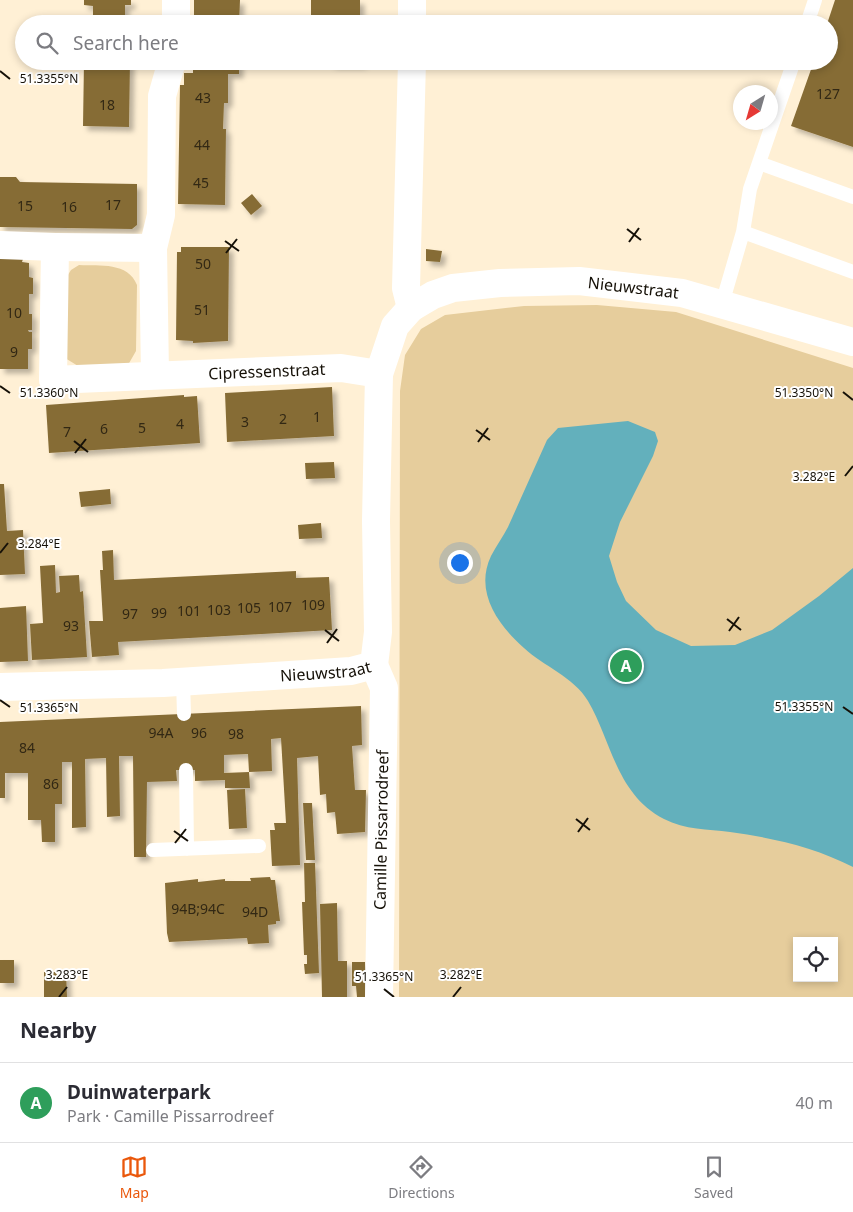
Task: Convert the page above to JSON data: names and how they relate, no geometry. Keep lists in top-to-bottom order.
{
  "streets": {
    "street": ["Nieuwstraat", "Cipressenstraat", "Camille Pissarrodreef"]
  },
  "crossings": [
    ["Nieuwstraat", "Cipressenstraat"],
    ["Nieuwstraat", "Camille Pissarrodreef"]
  ],
  "house_numbers": [
    "127",
    "43",
    "18",
    "44",
    "45",
    "17",
    "15",
    "16",
    "50",
    "51",
    "10",
    "9",
    "1",
    "2",
    "3",
    "4",
    "5",
    "6",
    "7",
    "109",
    "107",
    "105",
    "103",
    "101",
    "99",
    "97",
    "93",
    "94A",
    "96",
    "98",
    "84",
    "86",
    "94B;94C",
    "94D"
  ],
  "north": "bottom left",
  "page": {
    "search": "Search here",
    "pins": "A",
    "heading": "Nearby",
    "list": [
      {
        "mark": "A",
        "name": "Duinwaterpark",
        "note": "Park · Camille Pissarrodreef",
        "value": "40 m"
      }
    ],
    "nav": ["Map", "Directions", "Saved"]
  },
  "coordinates": [
    "51.3355°N",
    "51.3350°N",
    "51.3360°N",
    "3.282°E",
    "3.284°E",
    "51.3365°N",
    "3.283°E"
  ]
}
